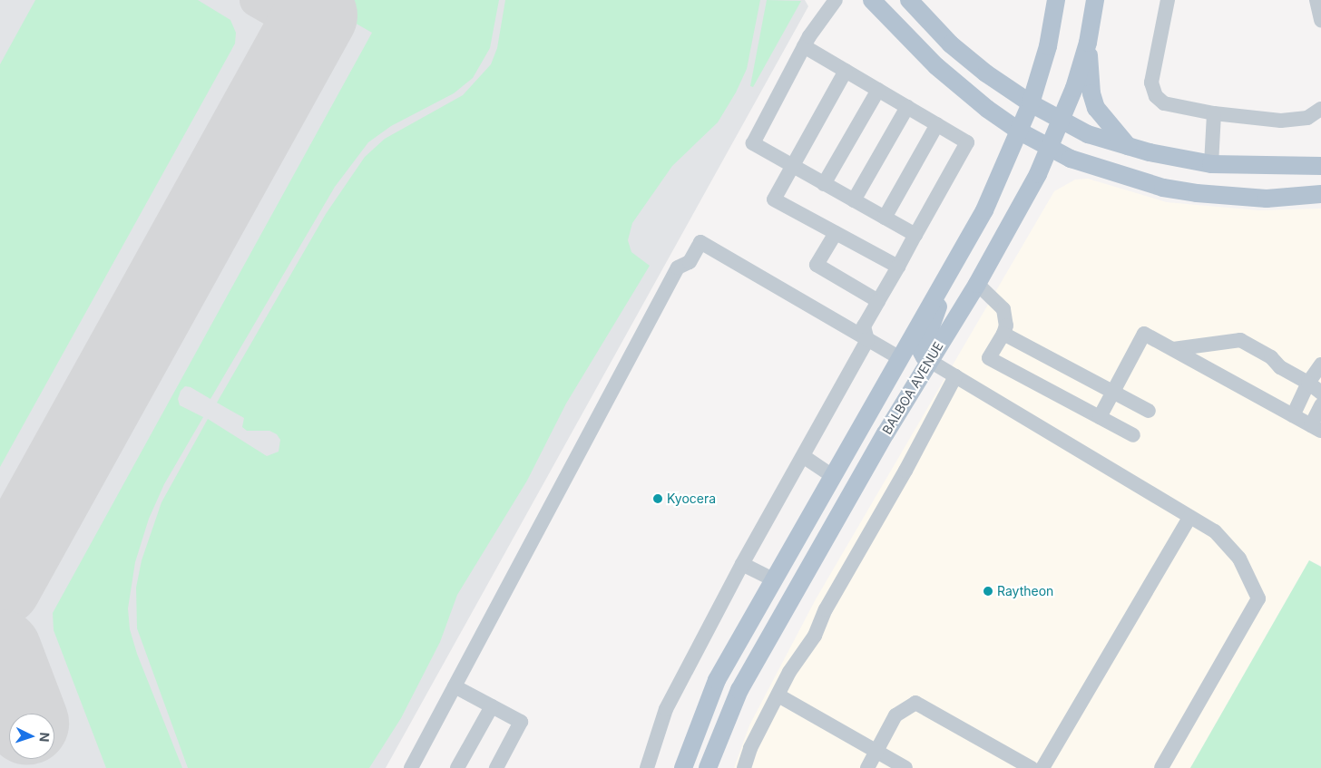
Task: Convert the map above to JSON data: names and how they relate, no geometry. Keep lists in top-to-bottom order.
{
  "streets": {
    "main road": ["BALBOA AVENUE"]
  },
  "places": ["Kyocera", "Raytheon"],
  "north": "right"
}
